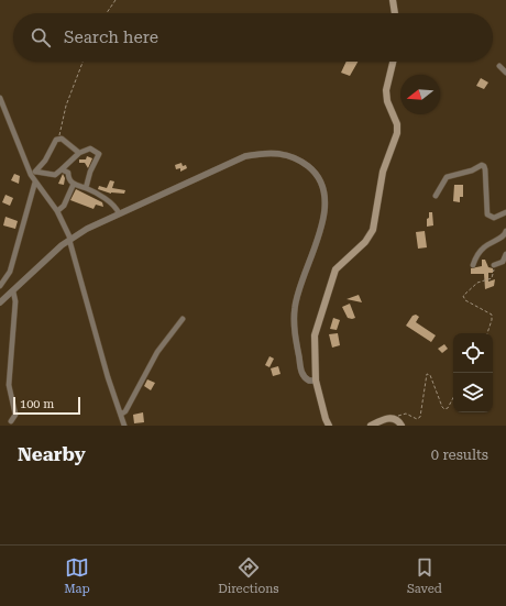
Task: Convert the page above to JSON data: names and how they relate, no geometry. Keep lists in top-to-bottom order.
{
  "scale_bar": "100 m",
  "north": "left",
  "page": {
    "search": "Search here",
    "scale": "100 m",
    "heading": ["Nearby", "0 results"],
    "nav": ["Map", "Directions", "Saved"]
  }
}
